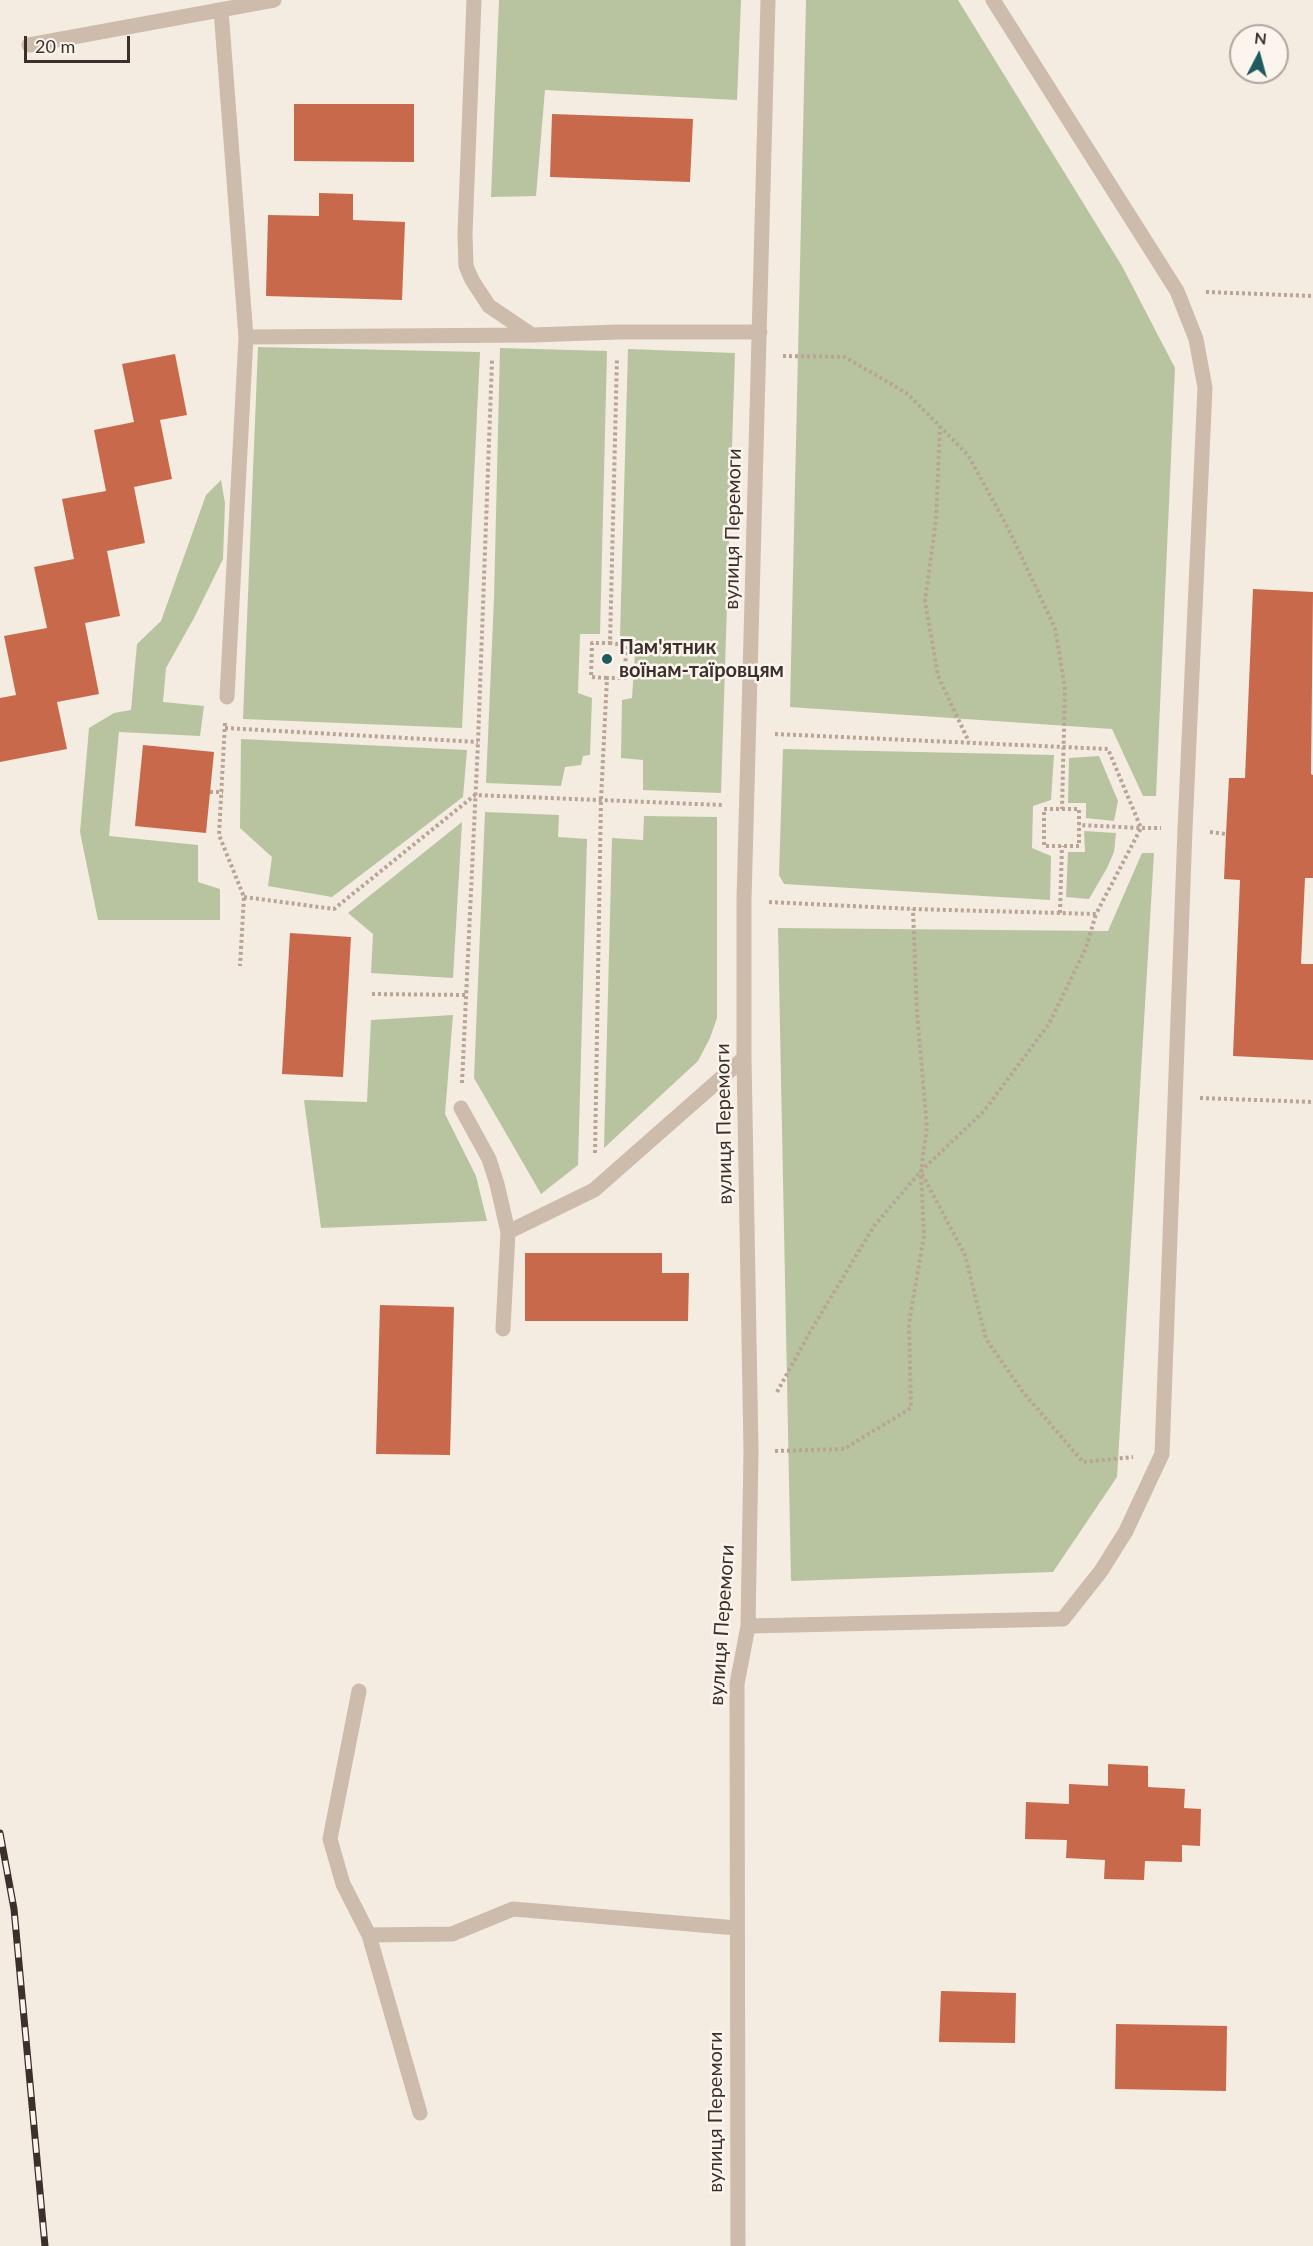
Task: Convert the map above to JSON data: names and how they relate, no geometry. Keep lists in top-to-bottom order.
{
  "streets": {
    "street": ["вулиця Перемоги"]
  },
  "places": ["Пам'ятник воїнам-таїровцям"],
  "scale_bar": "20 m",
  "north": "top"
}
